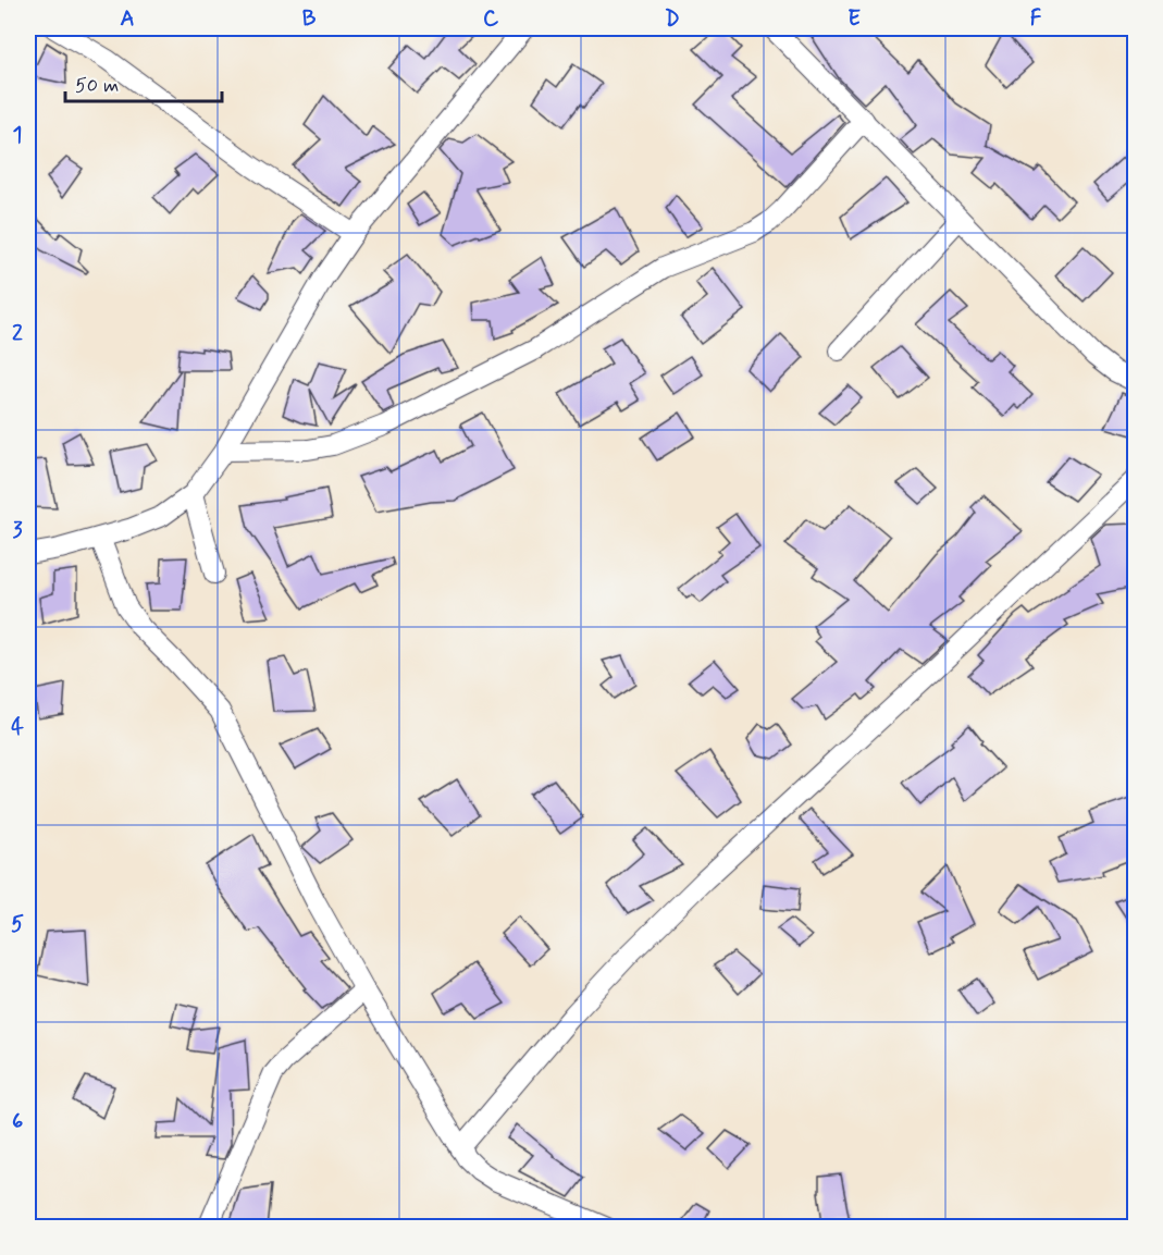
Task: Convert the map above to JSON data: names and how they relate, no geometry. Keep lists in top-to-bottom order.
{
  "scale_bar": "50 m",
  "grid": {
    "columns": [
      "A",
      "B",
      "C",
      "D",
      "E",
      "F"
    ],
    "rows": [
      "1",
      "2",
      "3",
      "4",
      "5",
      "6"
    ]
  }
}
